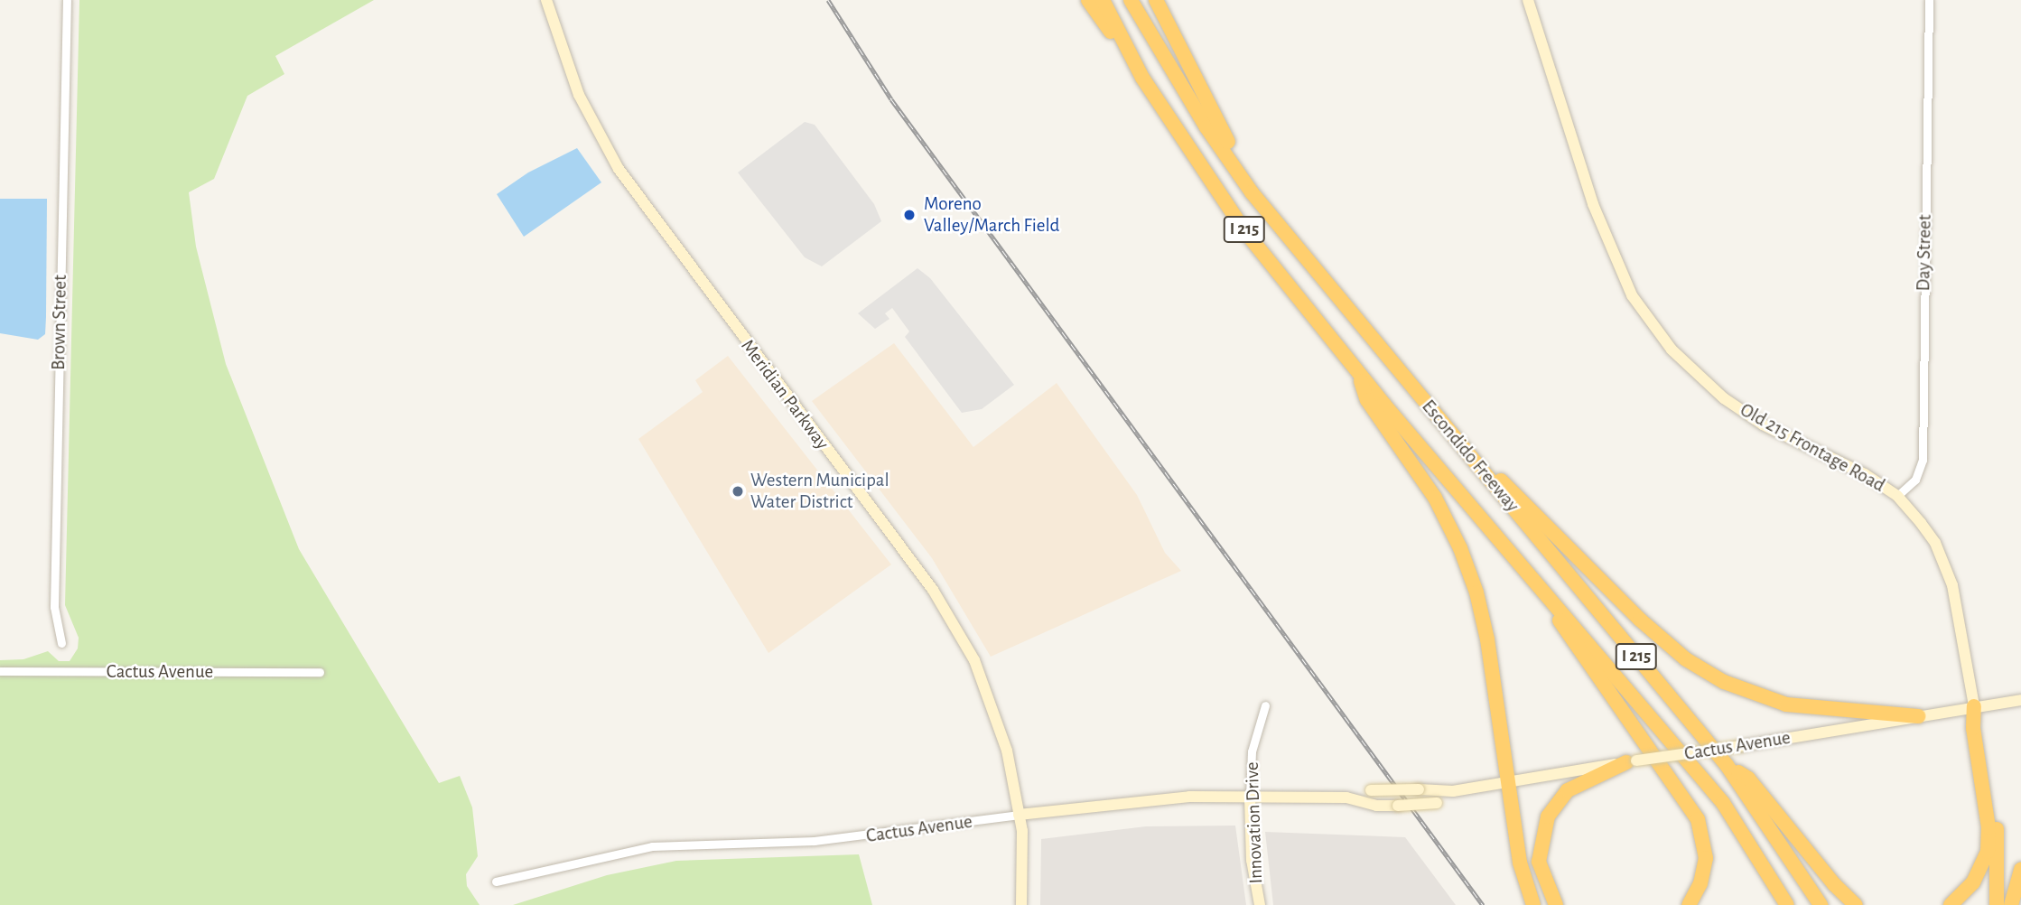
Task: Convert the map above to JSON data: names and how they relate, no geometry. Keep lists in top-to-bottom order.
{
  "streets": {
    "highway": ["I 215", "Escondido Freeway"],
    "main road": [
      "Meridian Parkway",
      "Old 215 Frontage Road",
      "Cactus Avenue",
      "Innovation Drive"
    ],
    "street": ["Day Street", "Brown Street"]
  },
  "crossings": [
    ["Day Street", "Old 215 Frontage Road"],
    ["Meridian Parkway", "Cactus Avenue"],
    ["Old 215 Frontage Road", "Cactus Avenue"],
    ["Cactus Avenue", "Innovation Drive"]
  ],
  "places": ["Moreno Valley/March Field", "Western Municipal Water District"]
}
